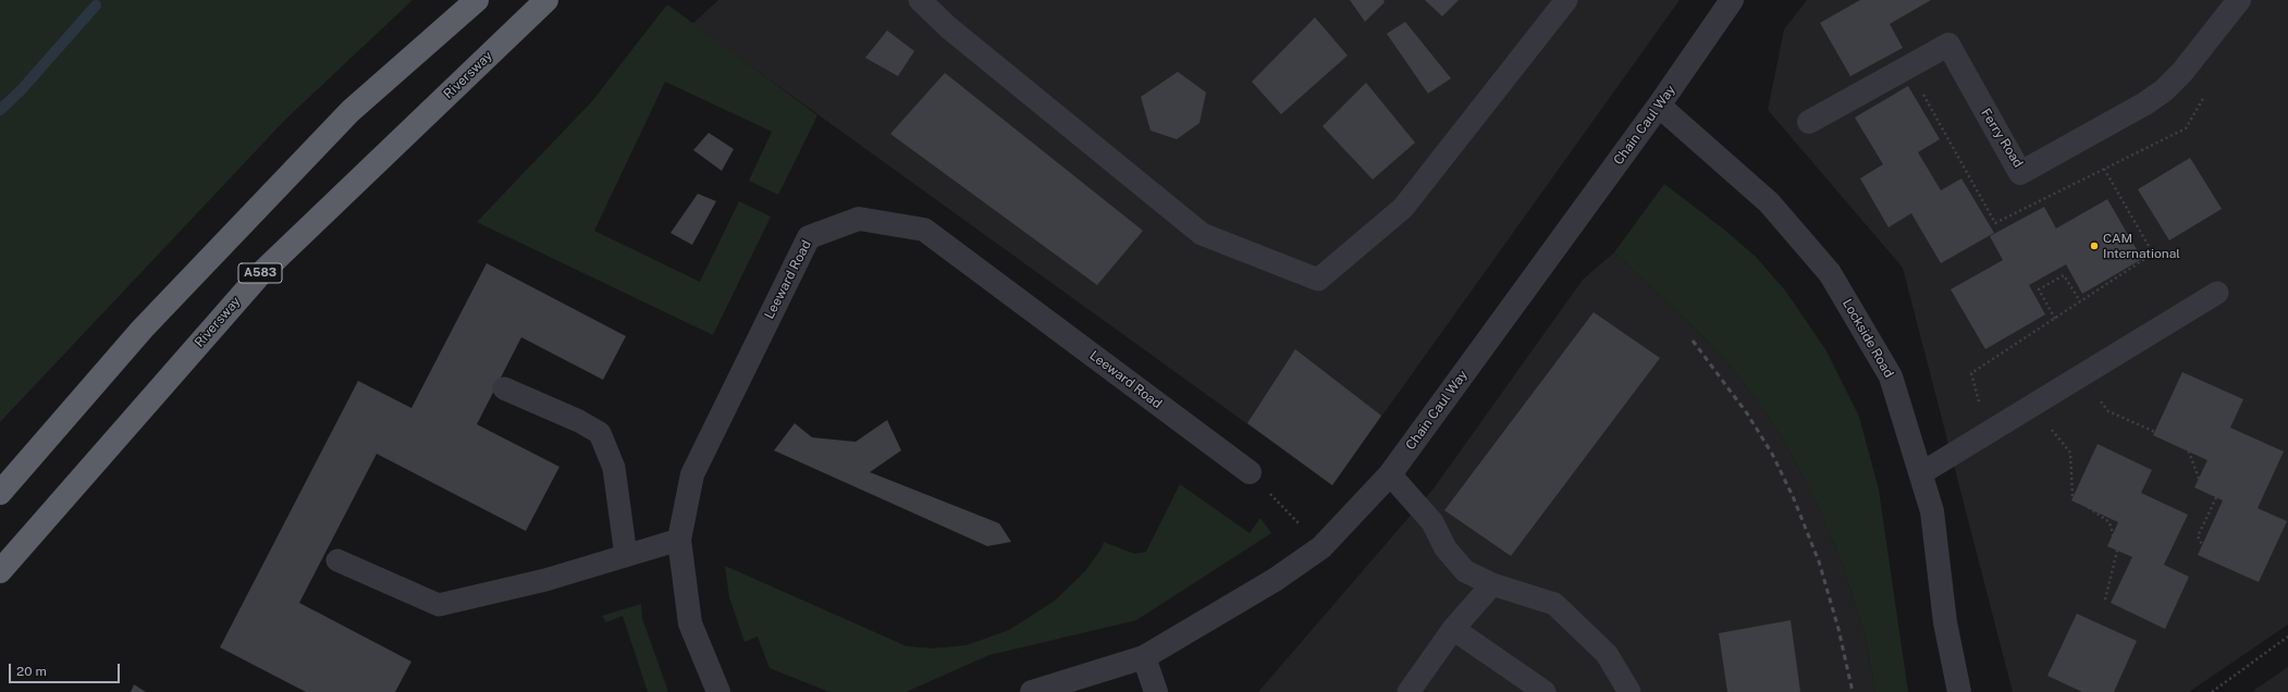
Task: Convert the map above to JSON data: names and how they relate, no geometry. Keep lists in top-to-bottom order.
{
  "streets": {
    "highway": ["Riversway", "A583"],
    "street": [
      "Chain Caul Way",
      "Ferry Road",
      "Leeward Road",
      "Lockside Road"
    ]
  },
  "crossings": [
    ["Chain Caul Way", "Lockside Road"]
  ],
  "places": ["CAM International"],
  "scale_bar": "20 m"
}
